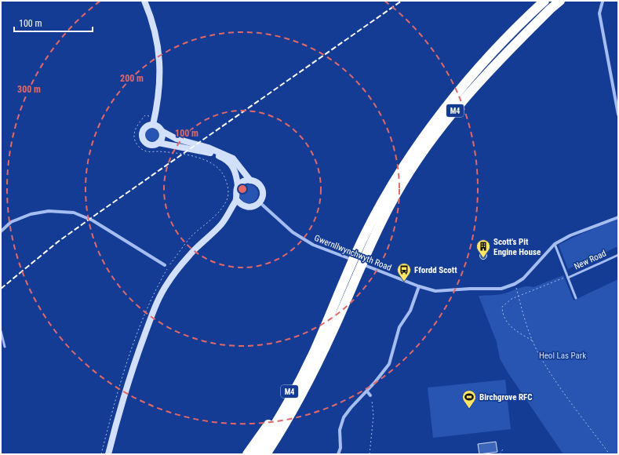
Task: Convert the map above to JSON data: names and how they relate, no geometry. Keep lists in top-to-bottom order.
{
  "streets": {
    "highway": ["M4"],
    "street": ["Gwernllwynchwyth Road"],
    "lane": ["New Road"]
  },
  "crossings": [
    ["Gwernllwynchwyth Road", "New Road"]
  ],
  "parks": ["Heol Las Park"],
  "places": {
    "building": ["Scott's Pit Engine House"],
    "bus stop": ["Ffordd Scott"],
    "sports": ["Birchgrove RFC"]
  },
  "scale_bar": "100 m",
  "rings": ["200 m", "300 m", "100 m"]
}
